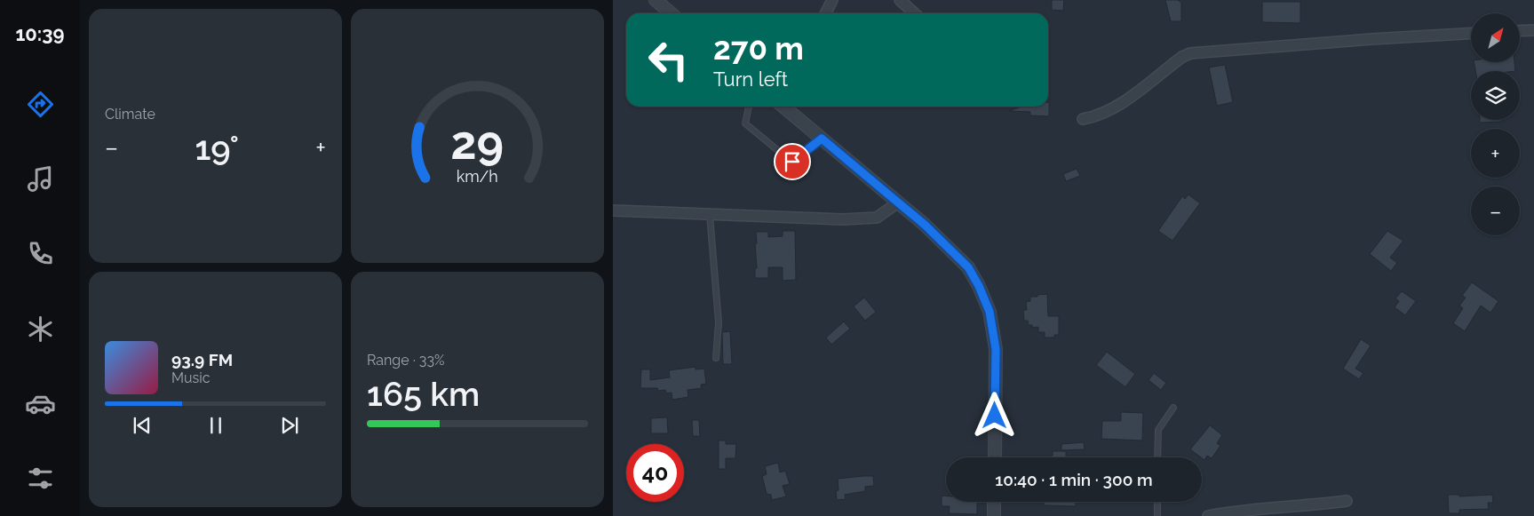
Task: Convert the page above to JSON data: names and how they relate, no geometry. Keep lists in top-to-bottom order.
{
  "north": "top right",
  "page": {
    "tabs": "10:39",
    "tile": [
      "Climate",
      ["Range · 33%", "165 km"]
    ],
    "map_buttons": ["+", "−"],
    "turn": ["270 m", "Turn left"],
    "heat": ["−", "19°", "+"],
    "song": ["93.9 FM", "Music"],
    "limit": "40",
    "trip": "10:40 · 1 min · 300 m",
    "gauge": ["29", "km/h"]
  }
}
